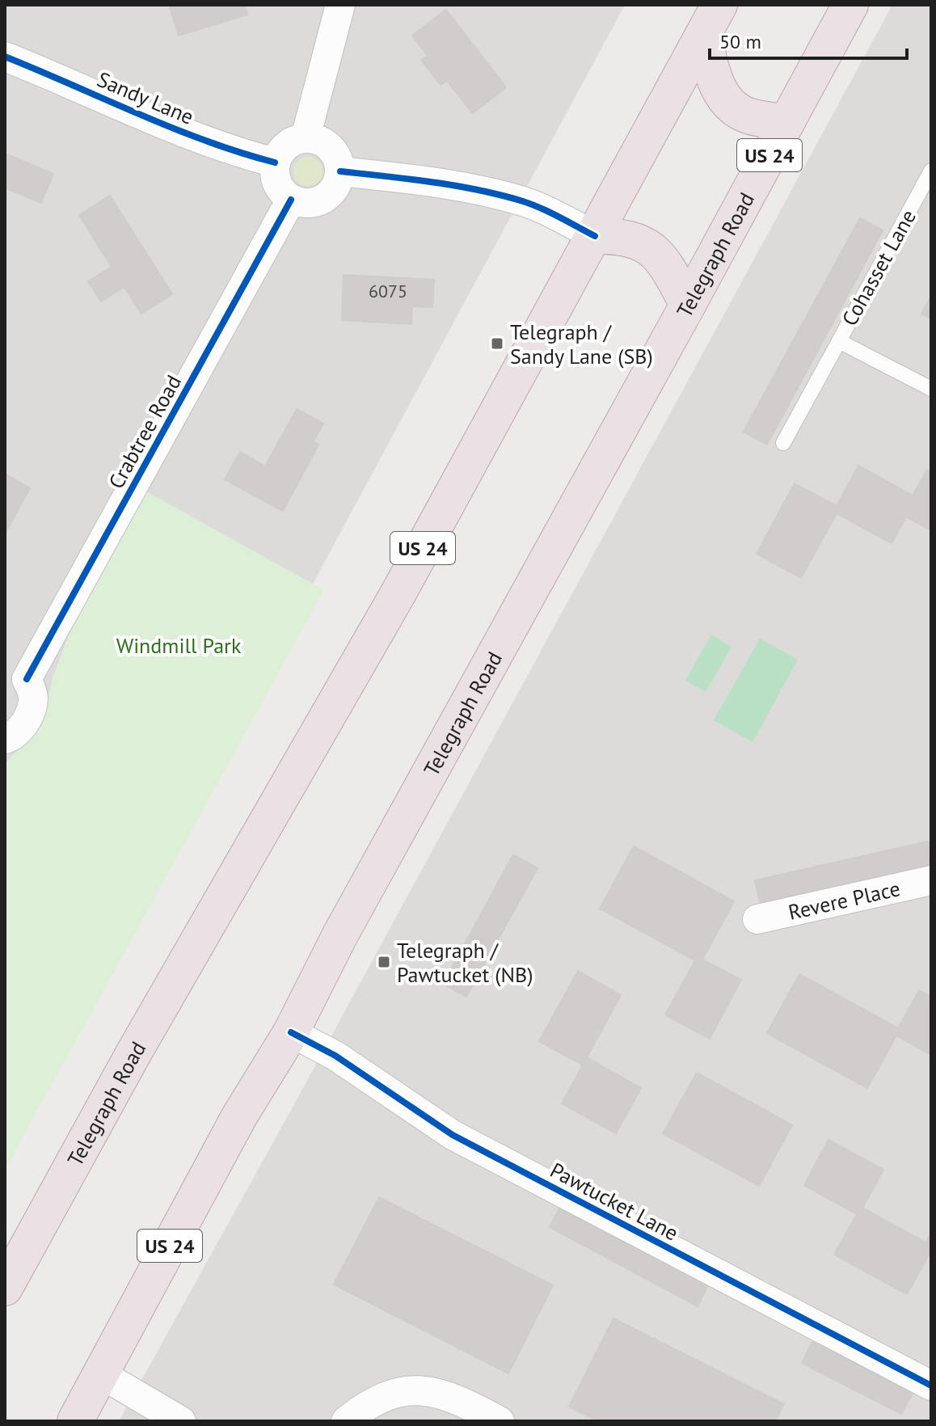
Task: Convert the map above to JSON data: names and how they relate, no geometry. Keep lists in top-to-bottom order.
{
  "streets": {
    "highway": ["US 24", "Telegraph Road"],
    "street": [
      "Sandy Lane",
      "Crabtree Road",
      "Revere Place",
      "Pawtucket Lane"
    ],
    "lane": ["Cohasset Lane"]
  },
  "crossings": [
    ["Sandy Lane", "Crabtree Road"],
    ["Telegraph Road", "Pawtucket Lane"]
  ],
  "parks": ["Windmill Park"],
  "places": {
    "transit": ["Telegraph / Sandy Lane (SB)", "Telegraph / Pawtucket (NB)"]
  },
  "house_numbers": ["6075"],
  "scale_bar": "50 m"
}
